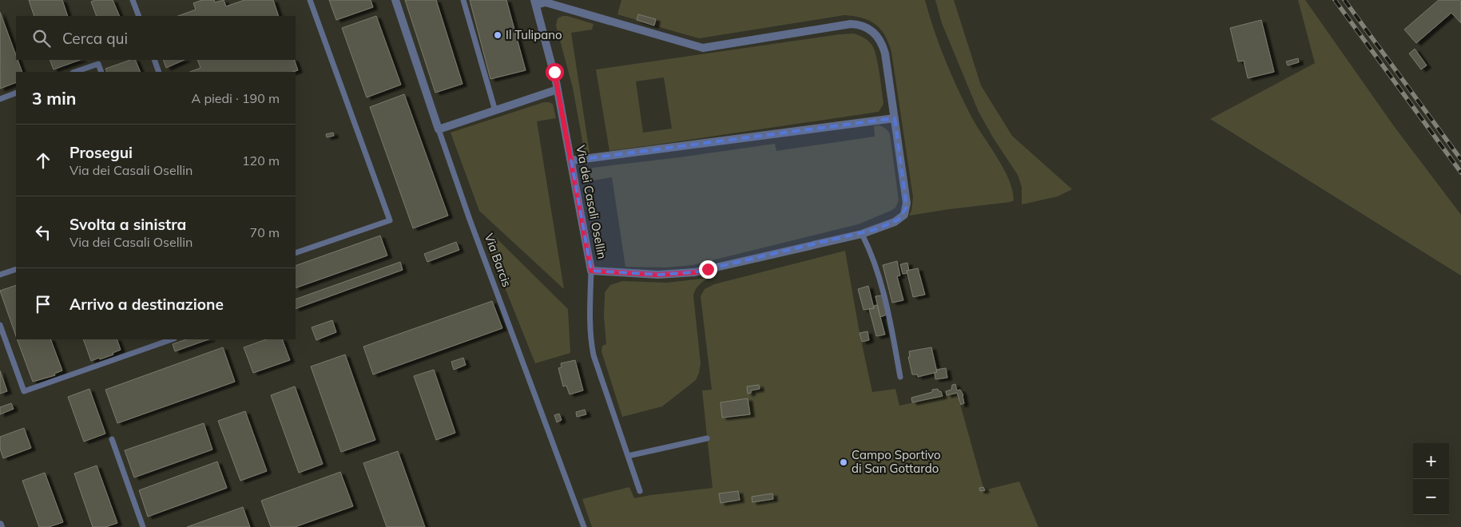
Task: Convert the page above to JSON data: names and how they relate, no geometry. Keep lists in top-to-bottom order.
{
  "streets": {
    "street": ["Via dei Casali Osellin", "Via Barcis"]
  },
  "places": ["Il Tulipano", "Campo Sportivo di San Gottardo"],
  "page": {
    "search": "Cerca qui",
    "heading": ["3 min", "A piedi · 190 m"],
    "list": [
      ["Prosegui", "Via dei Casali Osellin", "120 m"],
      ["Svolta a sinistra", "Via dei Casali Osellin", "70 m"],
      "Arrivo a destinazione"
    ],
    "map_buttons": ["+", "−"]
  }
}
